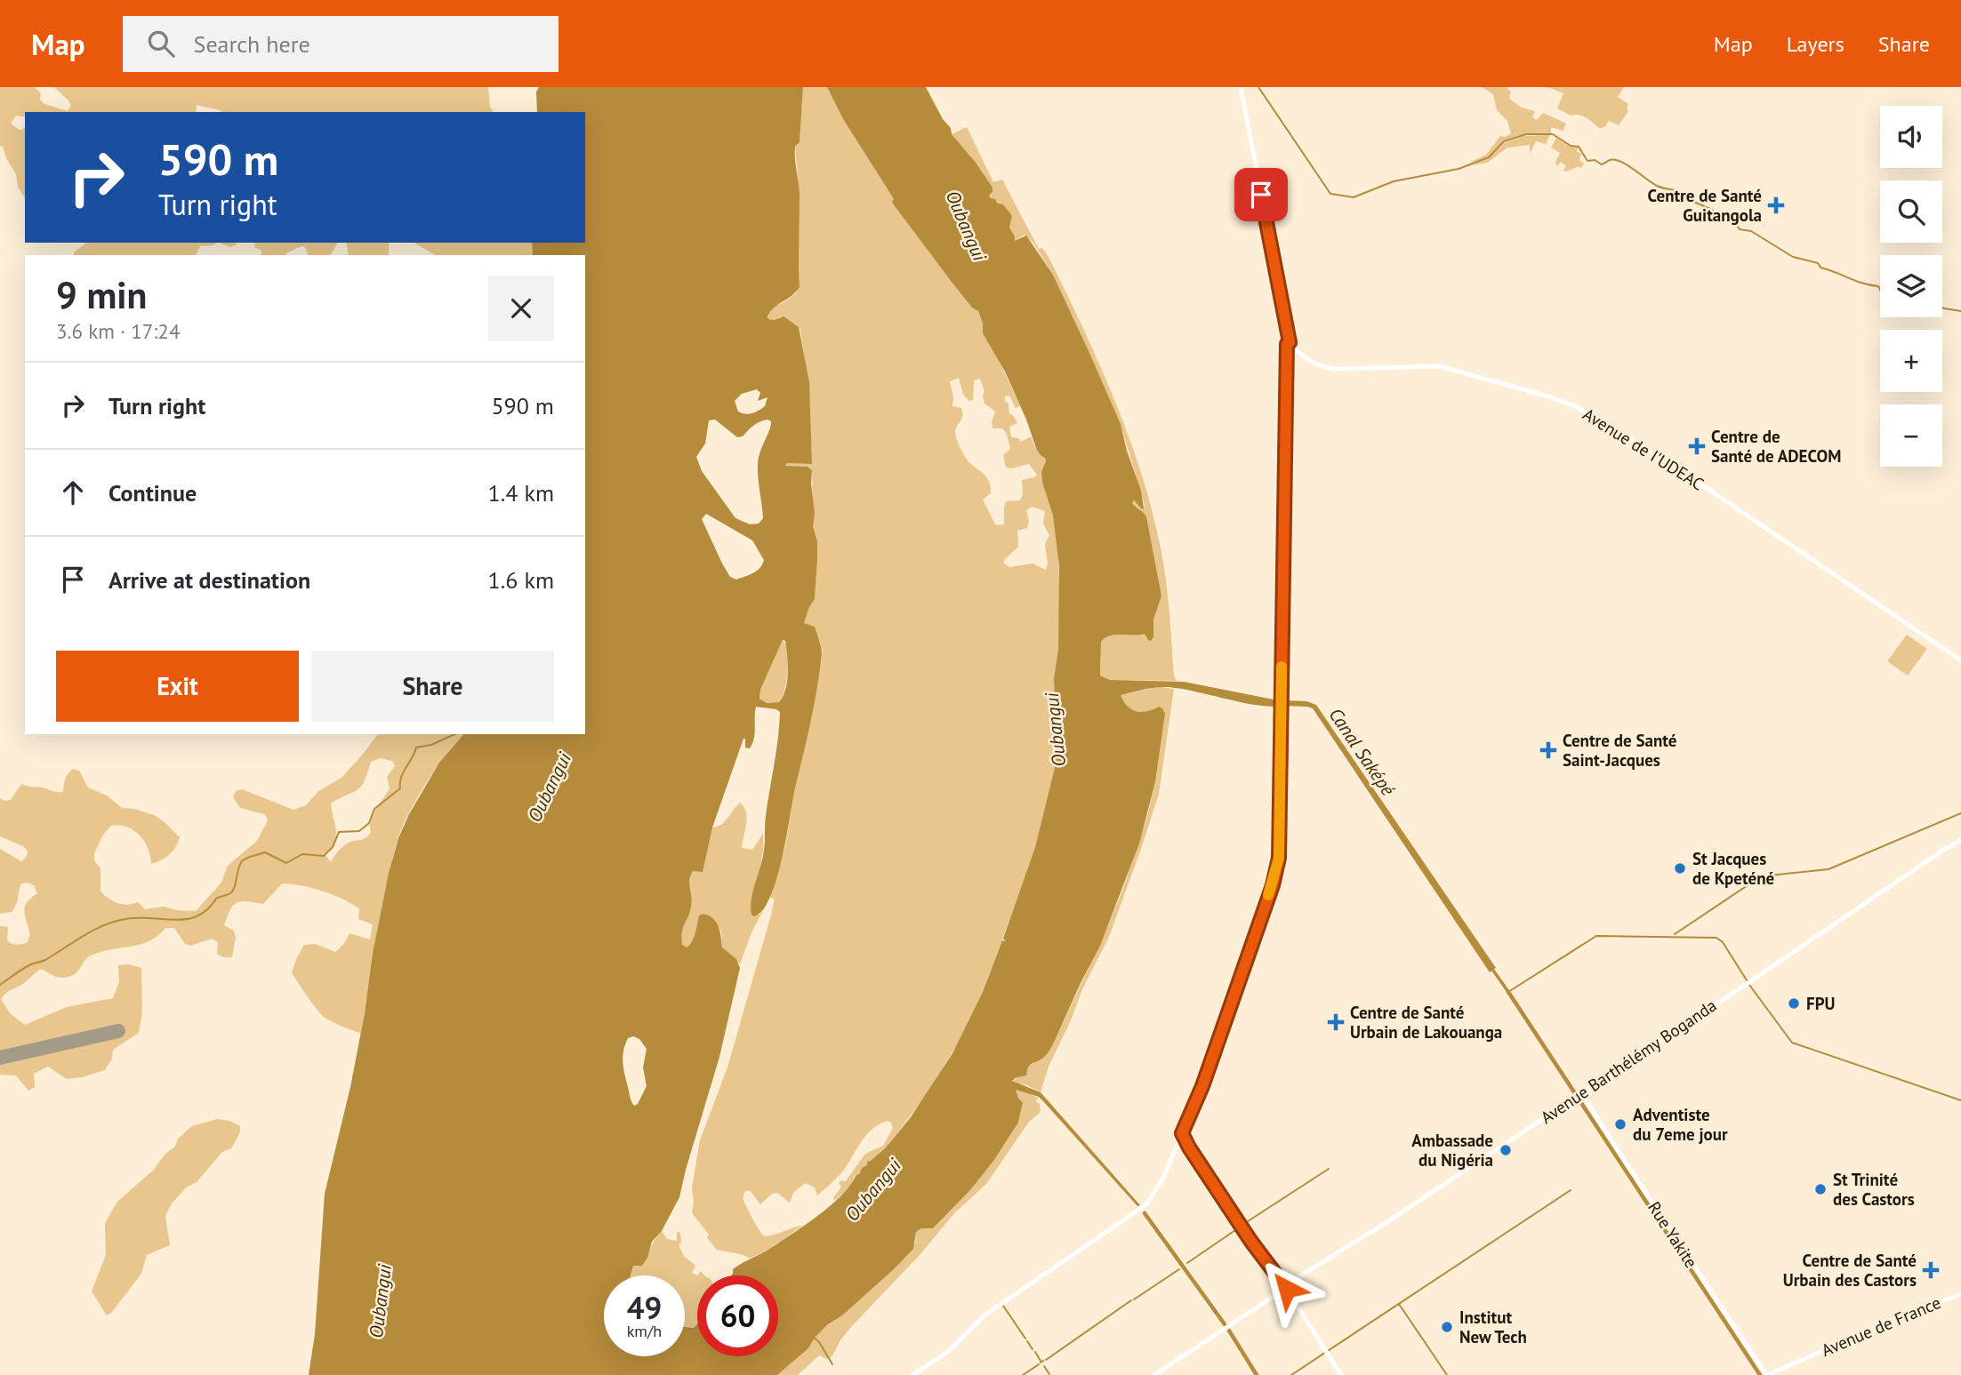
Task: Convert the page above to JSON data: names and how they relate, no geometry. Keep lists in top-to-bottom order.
{
  "streets": {
    "main road": [
      "Avenue de I'UDEAC",
      "Avenue Barthélémy Boganda",
      "Rue Yakite",
      "Avenue de France"
    ]
  },
  "crossings": [
    ["Avenue Barthélémy Boganda", "Rue Yakite"],
    ["Rue Yakite", "Avenue de France"]
  ],
  "water": ["Oubangui", "Canal Saképé"],
  "places": {
    "health": [
      "Centre de Santé Guitangola",
      "Centre de Santé de ADECOM",
      "Centre de Santé Saint-Jacques",
      "Centre de Santé Urbain de Lakouanga",
      "Centre de Santé Urbain des Castors"
    ],
    "other": [
      "St Jacques de Kpeténé",
      "FPU",
      "Adventiste du 7eme jour",
      "Ambassade du Nigéria",
      "St Trinité des Castors",
      "Institut New Tech"
    ]
  },
  "page": {
    "header": "Map",
    "search": "Search here",
    "nav": ["Map", "Layers", "Share"],
    "map_buttons": ["+", "−"],
    "turn": ["590 m", "Turn right"],
    "heading": ["9 min", "3.6 km · 17:24"],
    "list": [
      {
        "name": "Turn right",
        "value": "590 m"
      },
      {
        "name": "Continue",
        "value": "1.4 km"
      },
      {
        "name": "Arrive at destination",
        "value": "1.6 km"
      }
    ],
    "buttons": ["Exit", "Share"],
    "speed": "49 km/h",
    "limit": "60"
  }
}
